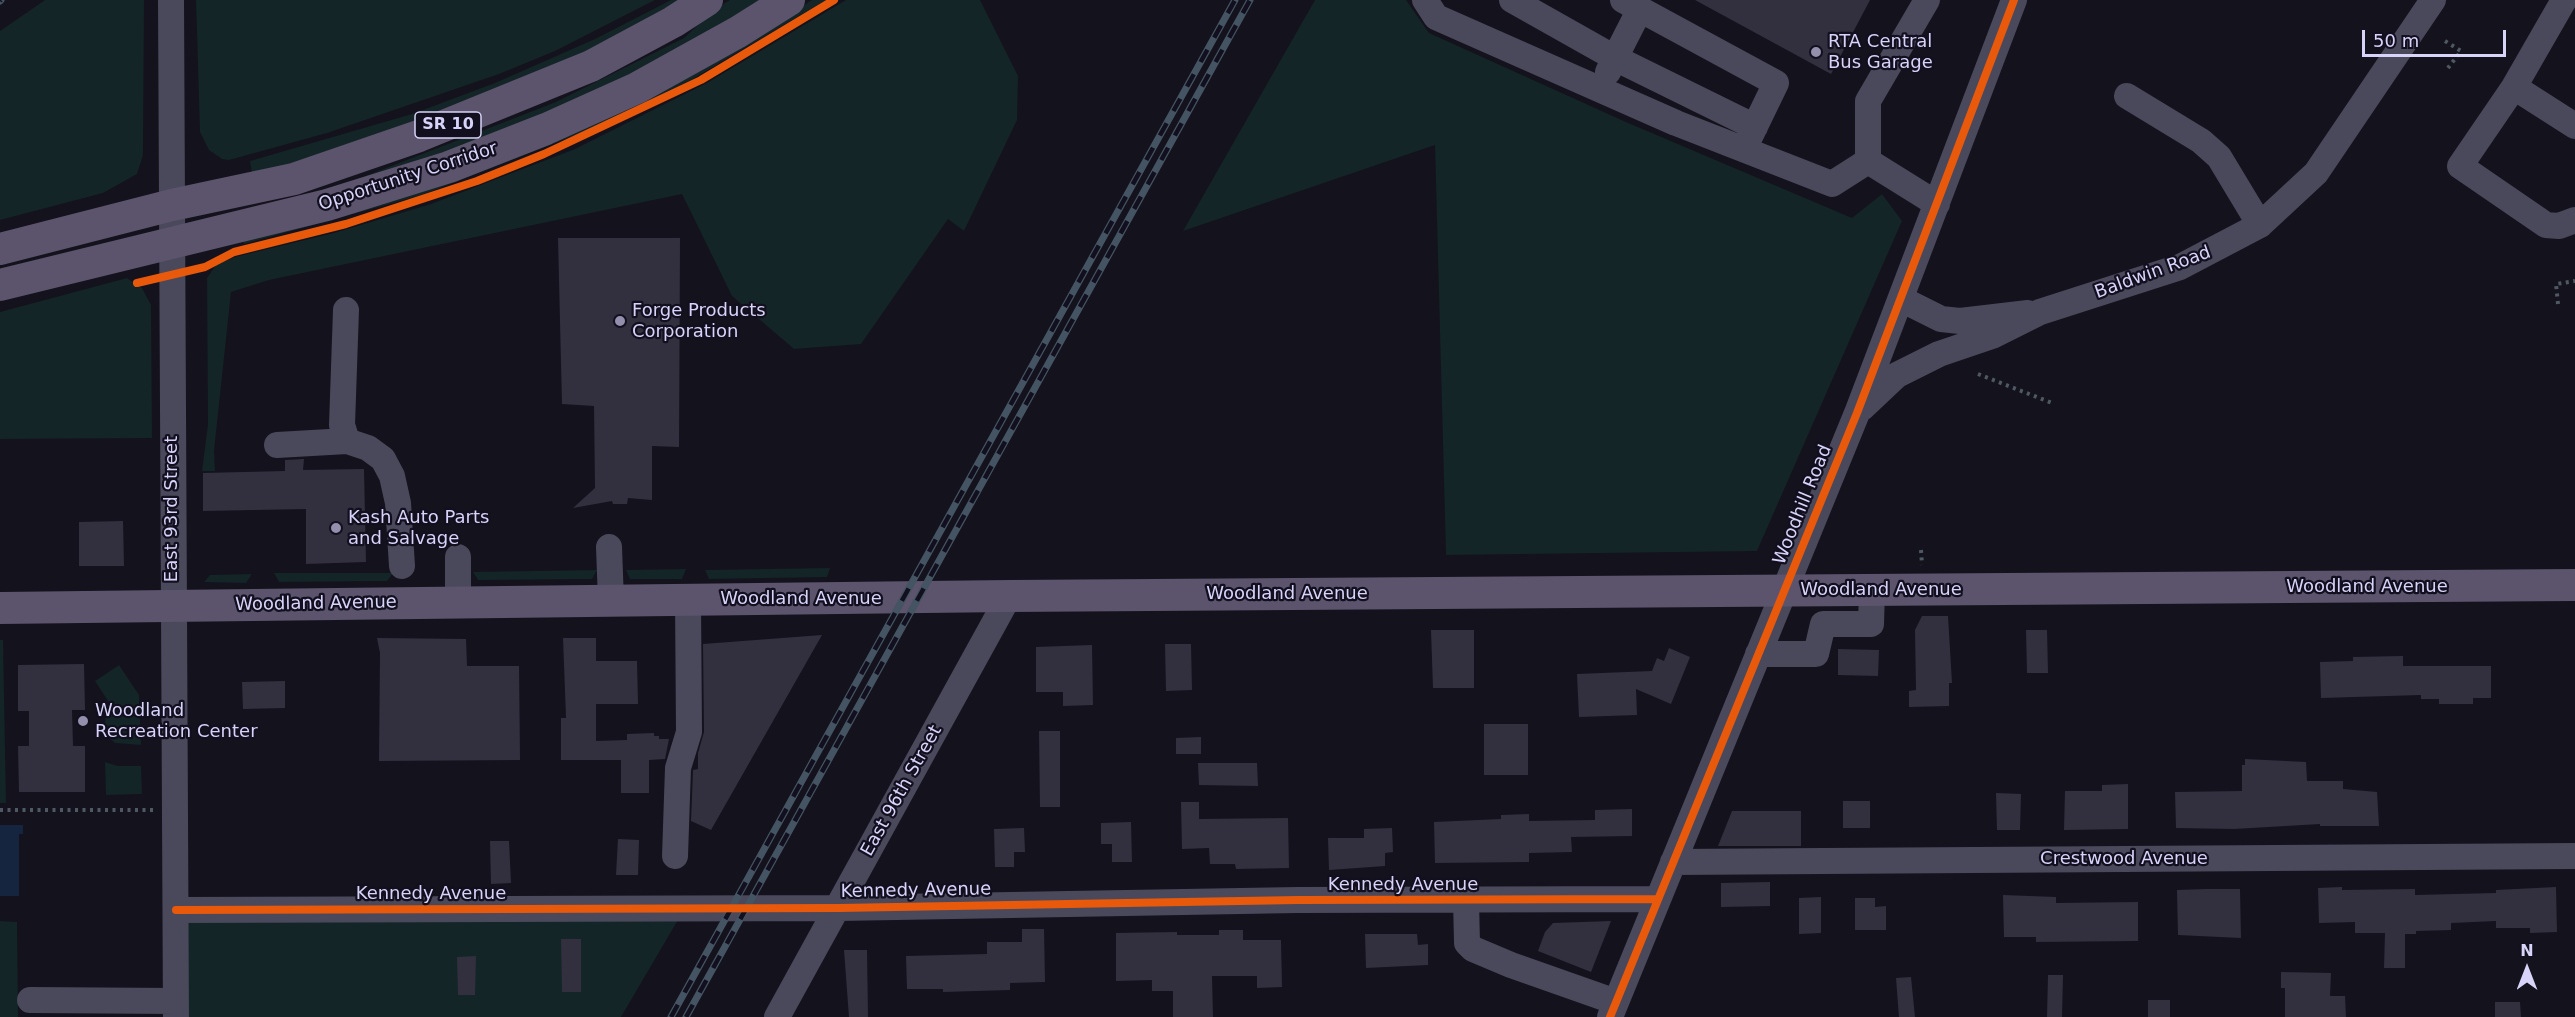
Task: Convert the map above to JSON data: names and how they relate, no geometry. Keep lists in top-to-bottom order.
{
  "streets": {
    "main road": ["SR 10", "Opportunity Corridor", "Woodland Avenue"],
    "street": [
      "Baldwin Road",
      "Woodhill Road",
      "East 93rd Street",
      "East 96th Street",
      "Crestwood Avenue",
      "Kennedy Avenue"
    ]
  },
  "crossings": [
    ["Opportunity Corridor", "East 93rd Street"],
    ["Baldwin Road", "Woodhill Road"],
    ["Woodhill Road", "Woodland Avenue"],
    ["Woodhill Road", "Crestwood Avenue"],
    ["Woodhill Road", "Kennedy Avenue"],
    ["East 93rd Street", "Woodland Avenue"],
    ["East 93rd Street", "Kennedy Avenue"],
    ["Woodland Avenue", "East 96th Street"],
    ["East 96th Street", "Kennedy Avenue"]
  ],
  "places": [
    "RTA Central Bus Garage",
    "Forge Products Corporation",
    "Kash Auto Parts and Salvage",
    "Woodland Recreation Center"
  ],
  "scale_bar": "50 m",
  "north": "top"
}
